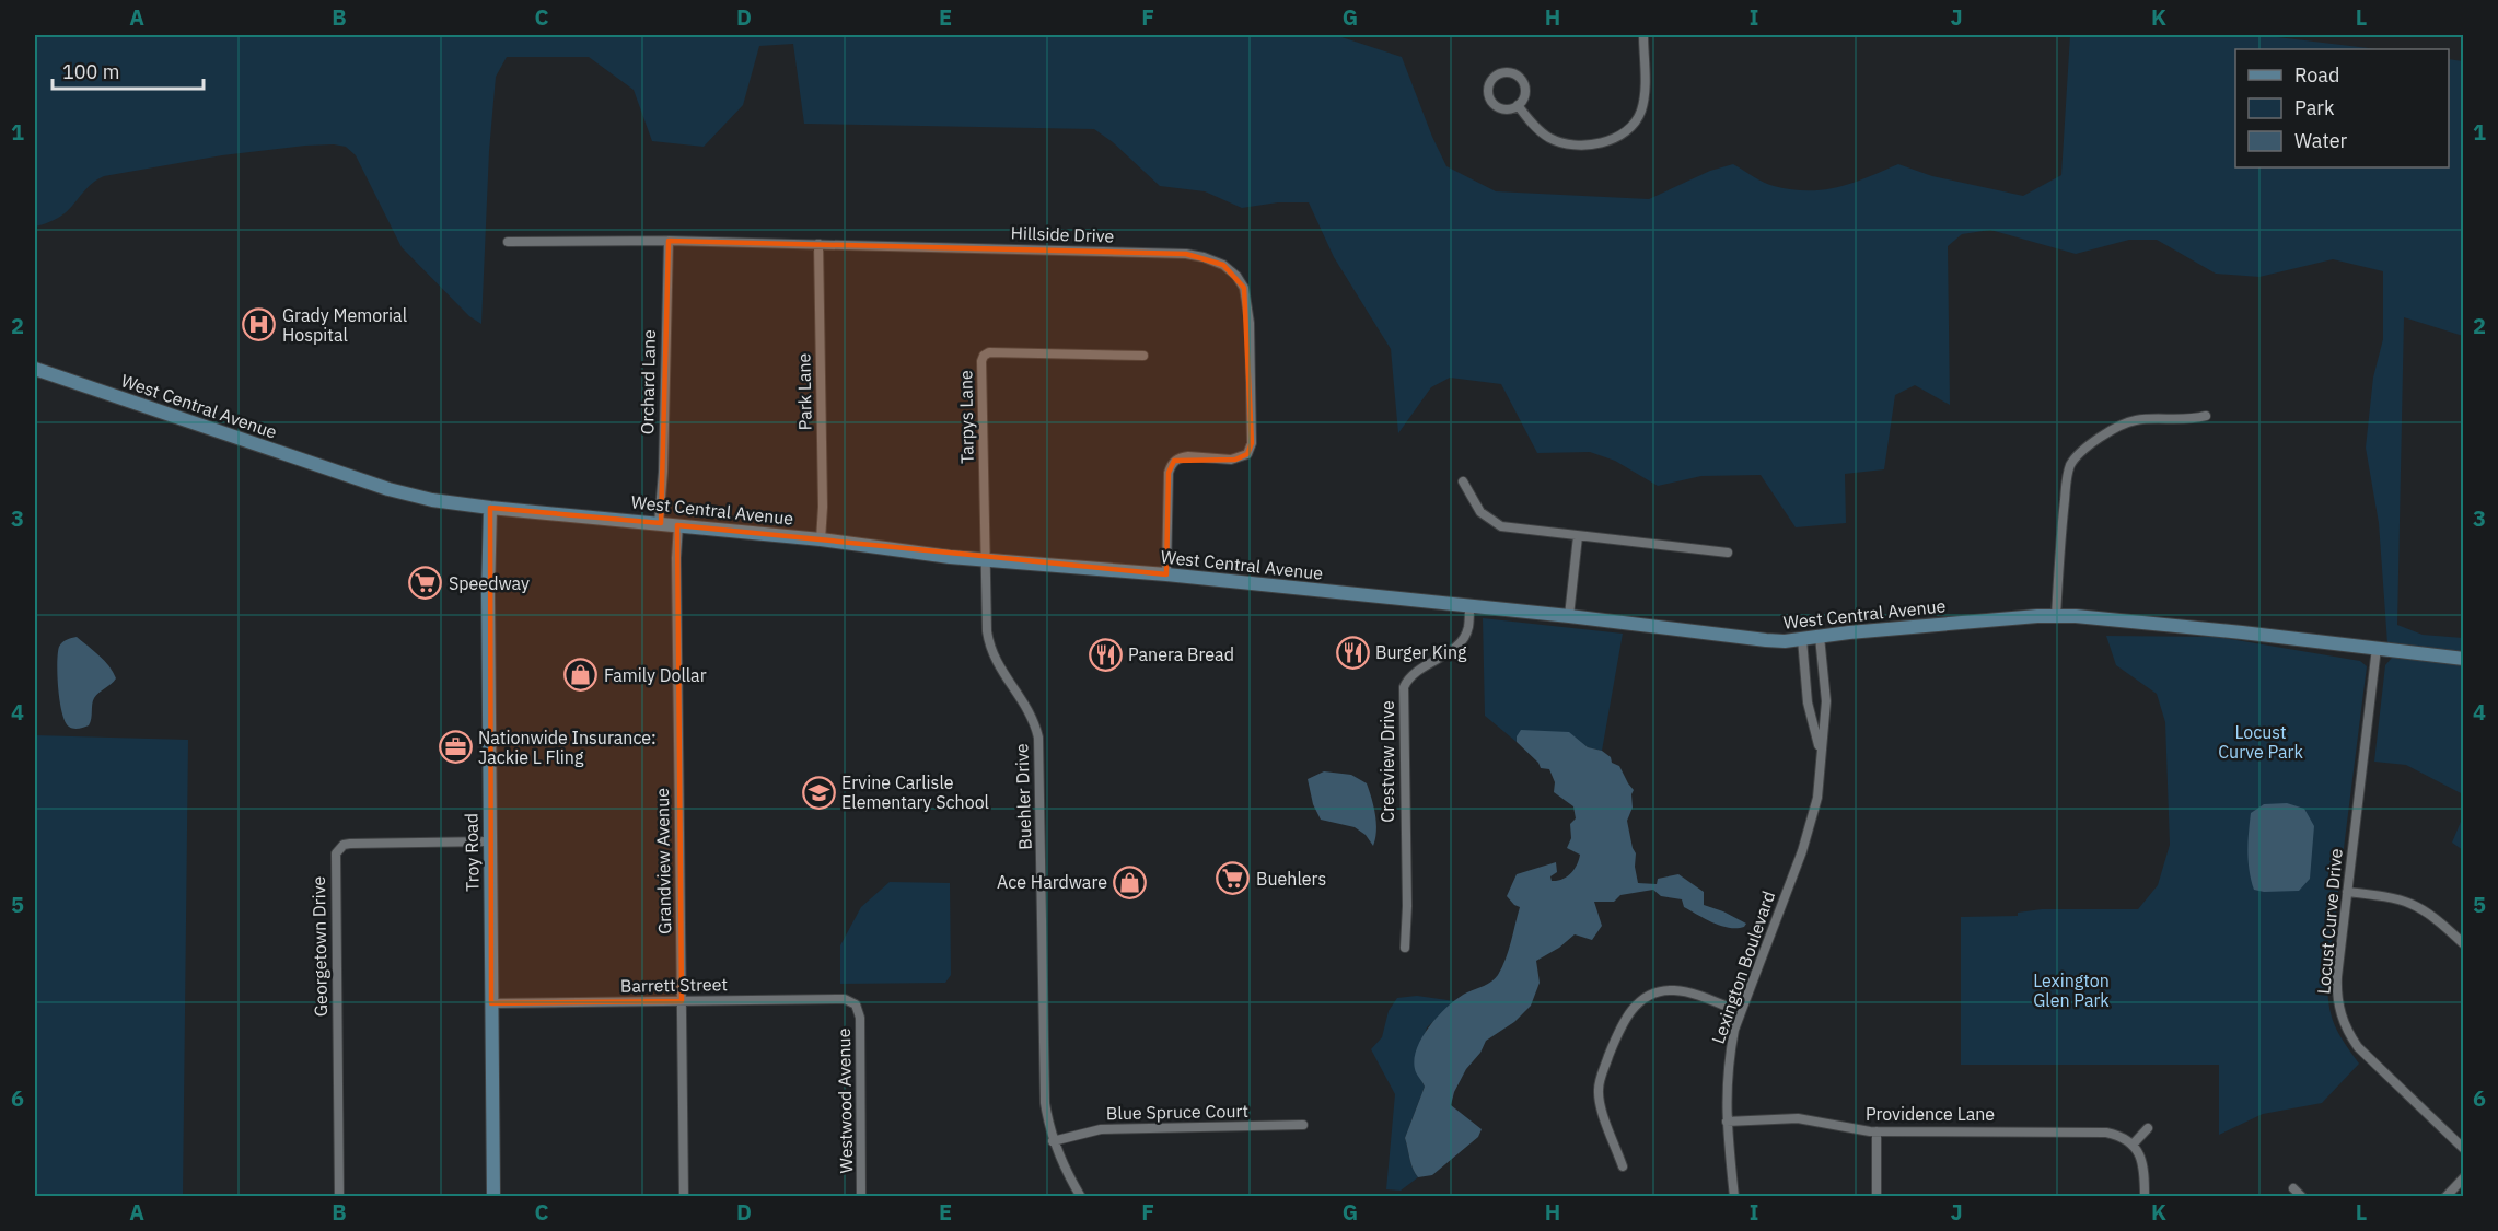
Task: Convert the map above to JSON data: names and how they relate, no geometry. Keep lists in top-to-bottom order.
{
  "streets": {
    "main road": ["West Central Avenue", "Troy Road"],
    "street": [
      "Hillside Drive",
      "Orchard Lane",
      "Park Lane",
      "Tarpys Lane",
      "Crestview Drive",
      "Buehler Drive",
      "Grandview Avenue",
      "Locust Curve Drive",
      "Georgetown Drive",
      "Lexington Boulevard",
      "Barrett Street",
      "Westwood Avenue",
      "Blue Spruce Court",
      "Providence Lane"
    ]
  },
  "crossings": [
    ["Hillside Drive", "Orchard Lane"],
    ["Hillside Drive", "Park Lane"],
    ["Hillside Drive", "West Central Avenue"],
    ["Orchard Lane", "West Central Avenue"],
    ["Park Lane", "West Central Avenue"],
    ["West Central Avenue", "Tarpys Lane"],
    ["West Central Avenue", "Crestview Drive"],
    ["West Central Avenue", "Buehler Drive"],
    ["West Central Avenue", "Troy Road"],
    ["West Central Avenue", "Grandview Avenue"],
    ["West Central Avenue", "Locust Curve Drive"],
    ["West Central Avenue", "Lexington Boulevard"],
    ["Tarpys Lane", "Buehler Drive"],
    ["Buehler Drive", "Blue Spruce Court"],
    ["Troy Road", "Georgetown Drive"],
    ["Troy Road", "Barrett Street"],
    ["Grandview Avenue", "Barrett Street"],
    ["Lexington Boulevard", "Providence Lane"],
    ["Barrett Street", "Westwood Avenue"]
  ],
  "parks": ["Locust Curve Park", "Lexington Glen Park"],
  "places": {
    "hospital": ["Grady Memorial Hospital"],
    "supermarket": ["Speedway", "Buehlers"],
    "restaurant": ["Burger King", "Panera Bread"],
    "shop": ["Family Dollar", "Ace Hardware"],
    "office": ["Nationwide Insurance: Jackie L Fling"],
    "school or university": ["Ervine Carlisle Elementary School"]
  },
  "legend": ["Road", "Park", "Water"],
  "scale_bar": "100 m",
  "grid": {
    "columns": [
      "A",
      "B",
      "C",
      "D",
      "E",
      "F",
      "G",
      "H",
      "I",
      "J",
      "K",
      "L"
    ],
    "rows": [
      "1",
      "2",
      "3",
      "4",
      "5",
      "6"
    ]
  }
}
